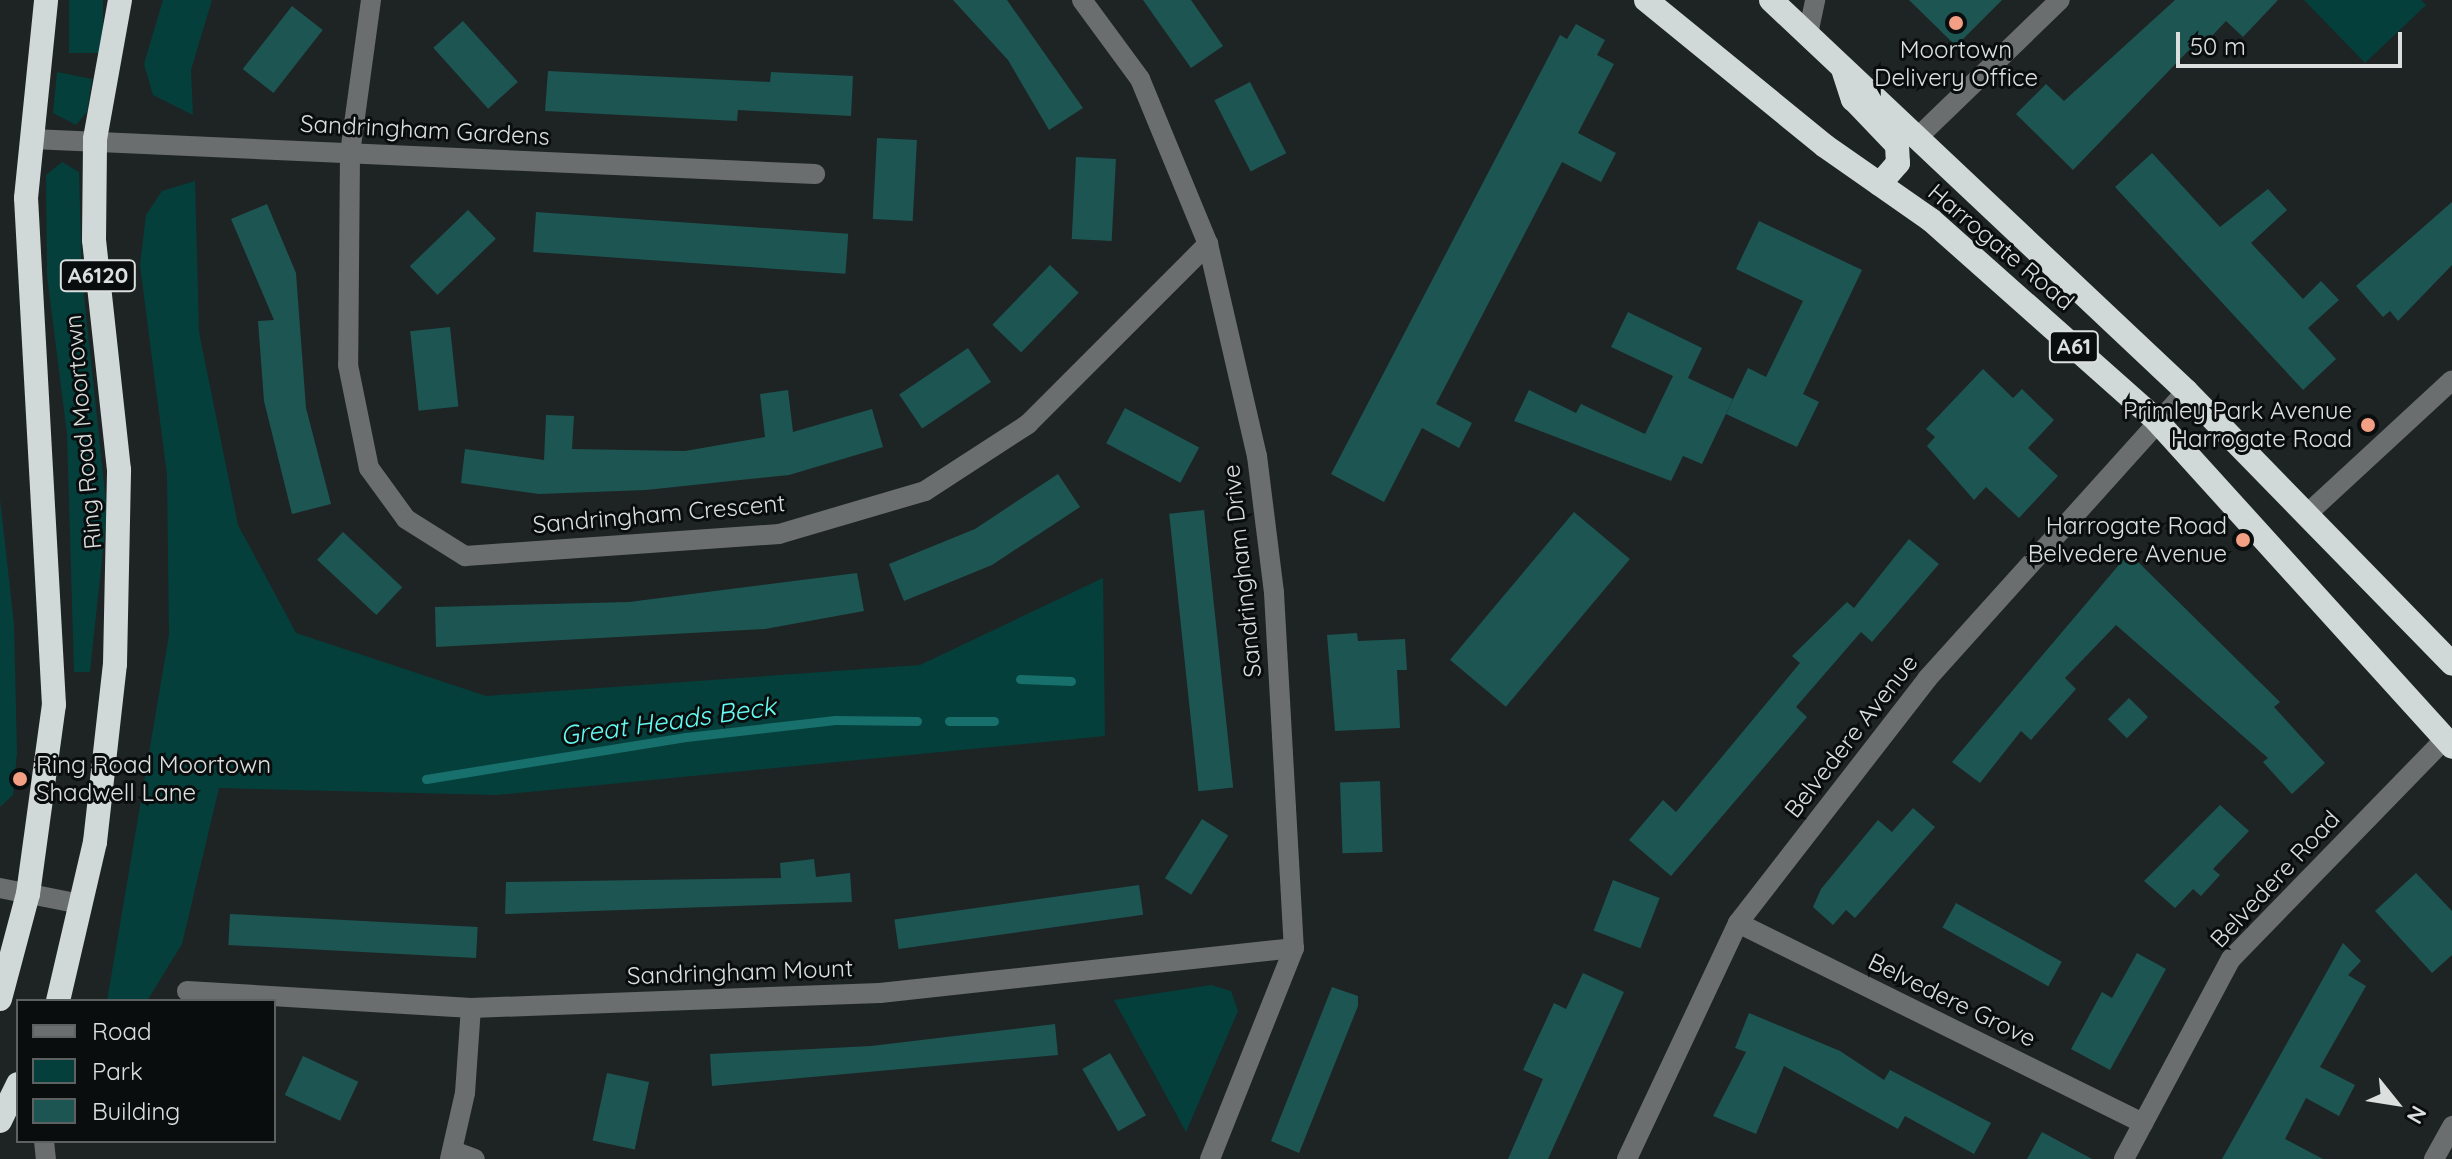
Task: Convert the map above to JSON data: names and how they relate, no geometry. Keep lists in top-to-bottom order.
{
  "streets": {
    "highway": [
      "Harrogate Road",
      "A6120",
      "A61",
      "Ring Road Moortown"
    ],
    "street": [
      "Sandringham Gardens",
      "Sandringham Crescent",
      "Sandringham Drive",
      "Belvedere Avenue",
      "Belvedere Road",
      "Sandringham Mount",
      "Belvedere Grove"
    ]
  },
  "crossings": [
    ["Sandringham Gardens", "Ring Road Moortown"],
    ["Sandringham Gardens", "Sandringham Crescent"],
    ["Harrogate Road", "Belvedere Avenue"],
    ["Harrogate Road", "Belvedere Road"],
    ["Sandringham Crescent", "Sandringham Drive"],
    ["Sandringham Drive", "Sandringham Mount"],
    ["Belvedere Avenue", "Belvedere Grove"],
    ["Belvedere Road", "Belvedere Grove"]
  ],
  "water": ["Great Heads Beck"],
  "places": [
    "Moortown Delivery Office",
    "Primley Park Avenue Harrogate Road",
    "Harrogate Road Belvedere Avenue",
    "Ring Road Moortown Shadwell Lane"
  ],
  "legend": ["Road", "Park", "Building"],
  "scale_bar": "50 m",
  "north": "bottom right"
}
